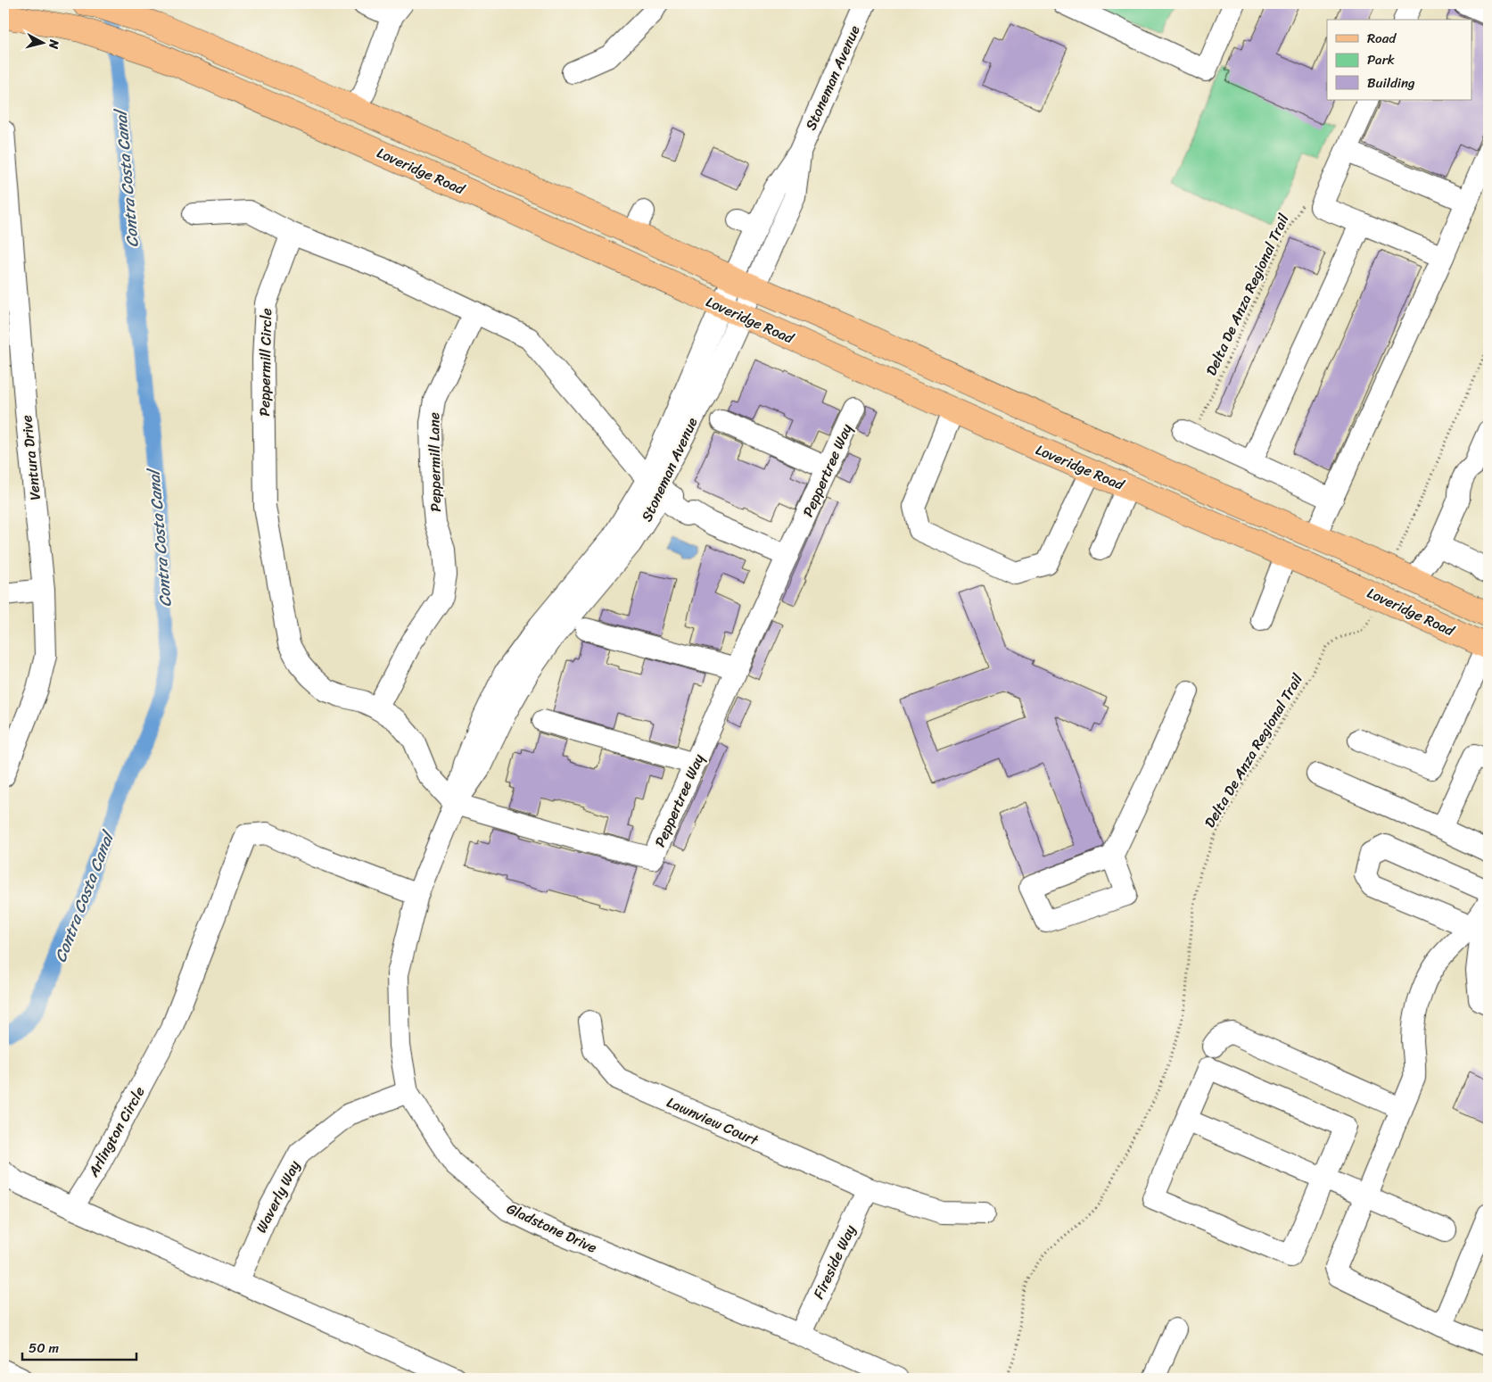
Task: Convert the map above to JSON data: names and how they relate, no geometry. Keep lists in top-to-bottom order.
{
  "streets": {
    "main road": ["Loveridge Road"],
    "street": [
      "Stoneman Avenue",
      "Peppermill Circle",
      "Ventura Drive",
      "Peppermill Lane",
      "Peppertree Way",
      "Lawnview Court",
      "Arlington Circle",
      "Waverly Way",
      "Gladstone Drive",
      "Fireside Way"
    ],
    "path": ["Delta De Anza Regional Trail"]
  },
  "crossings": [
    ["Stoneman Avenue", "Loveridge Road"],
    ["Stoneman Avenue", "Peppermill Circle"],
    ["Stoneman Avenue", "Peppertree Way"],
    ["Stoneman Avenue", "Arlington Circle"],
    ["Stoneman Avenue", "Gladstone Drive"],
    ["Loveridge Road", "Delta De Anza Regional Trail"],
    ["Peppermill Circle", "Peppermill Lane"],
    ["Peppermill Circle", "Peppertree Way"],
    ["Lawnview Court", "Fireside Way"],
    ["Arlington Circle", "Gladstone Drive"],
    ["Waverly Way", "Gladstone Drive"],
    ["Gladstone Drive", "Fireside Way"]
  ],
  "water": ["Contra Costa Canal"],
  "legend": ["Road", "Park", "Building"],
  "scale_bar": "50 m",
  "north": "right"
}
